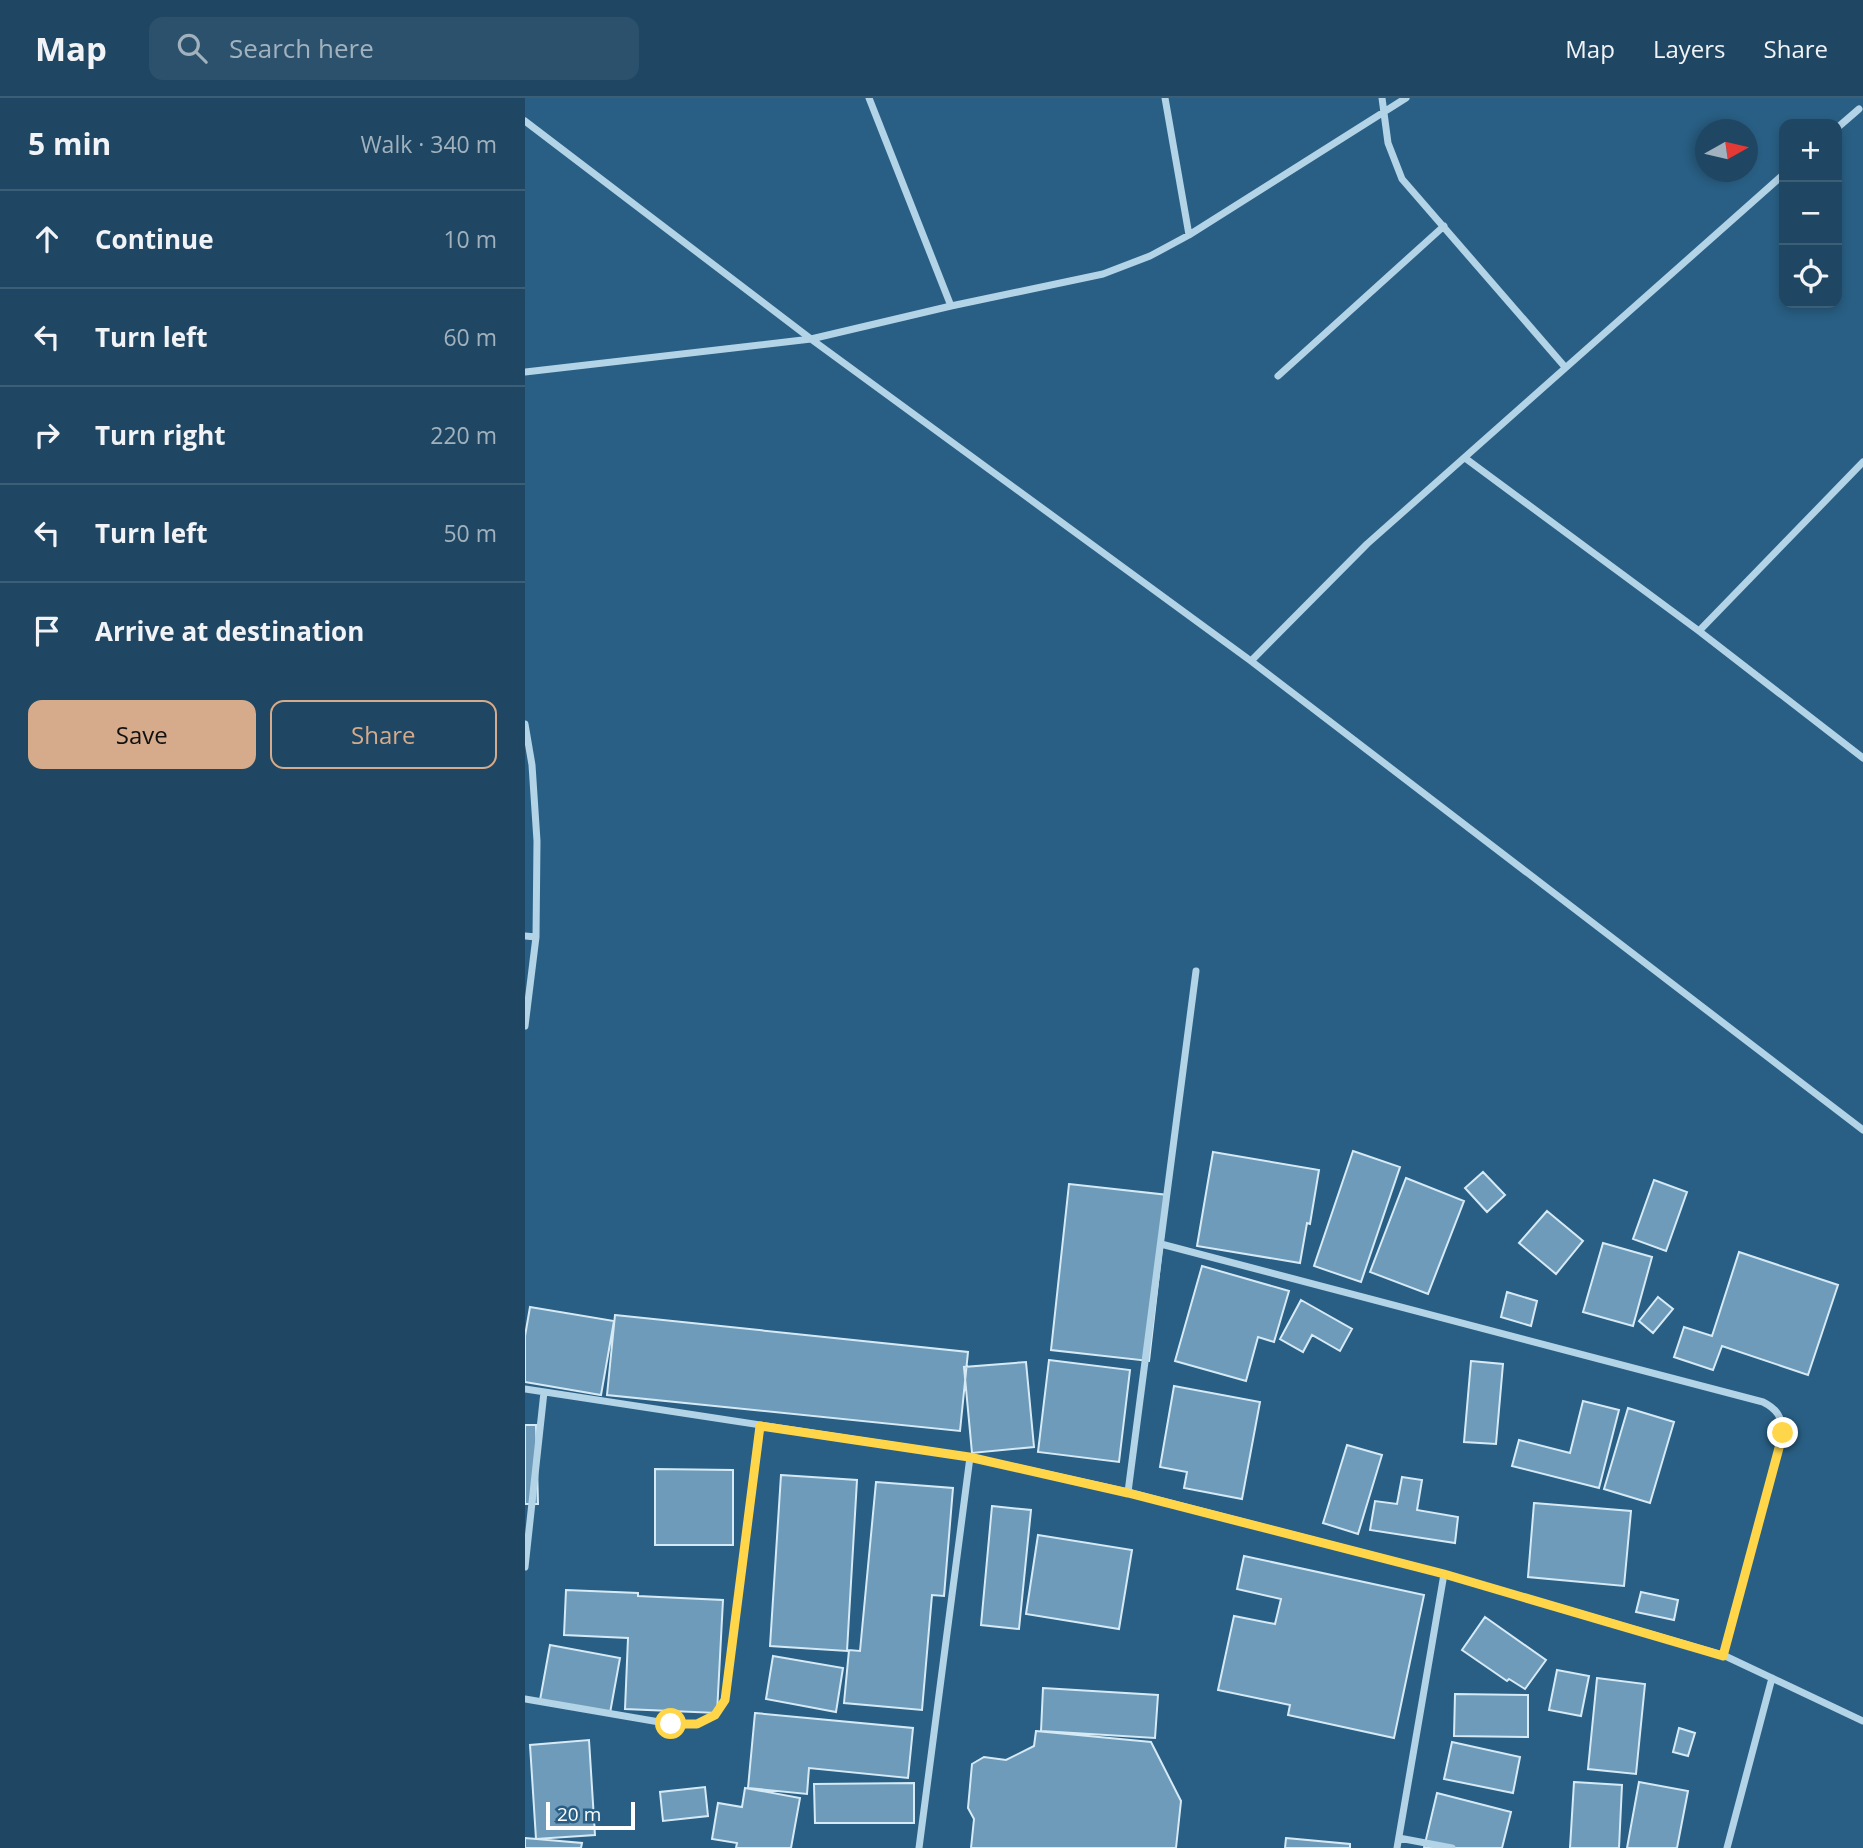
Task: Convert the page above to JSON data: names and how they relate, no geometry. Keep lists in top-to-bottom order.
{
  "scale_bar": "20 m",
  "north": "right",
  "page": {
    "header": "Map",
    "search": "Search here",
    "nav": ["Map", "Layers", "Share"],
    "heading": ["5 min", "Walk · 340 m"],
    "map_buttons": ["+", "−"],
    "list": [
      ["Continue", "10 m"],
      ["Turn left", "60 m"],
      ["Turn right", "220 m"],
      ["Turn left", "50 m"],
      "Arrive at destination"
    ],
    "buttons": ["Save", "Share"],
    "scale": "20 m"
  }
}
